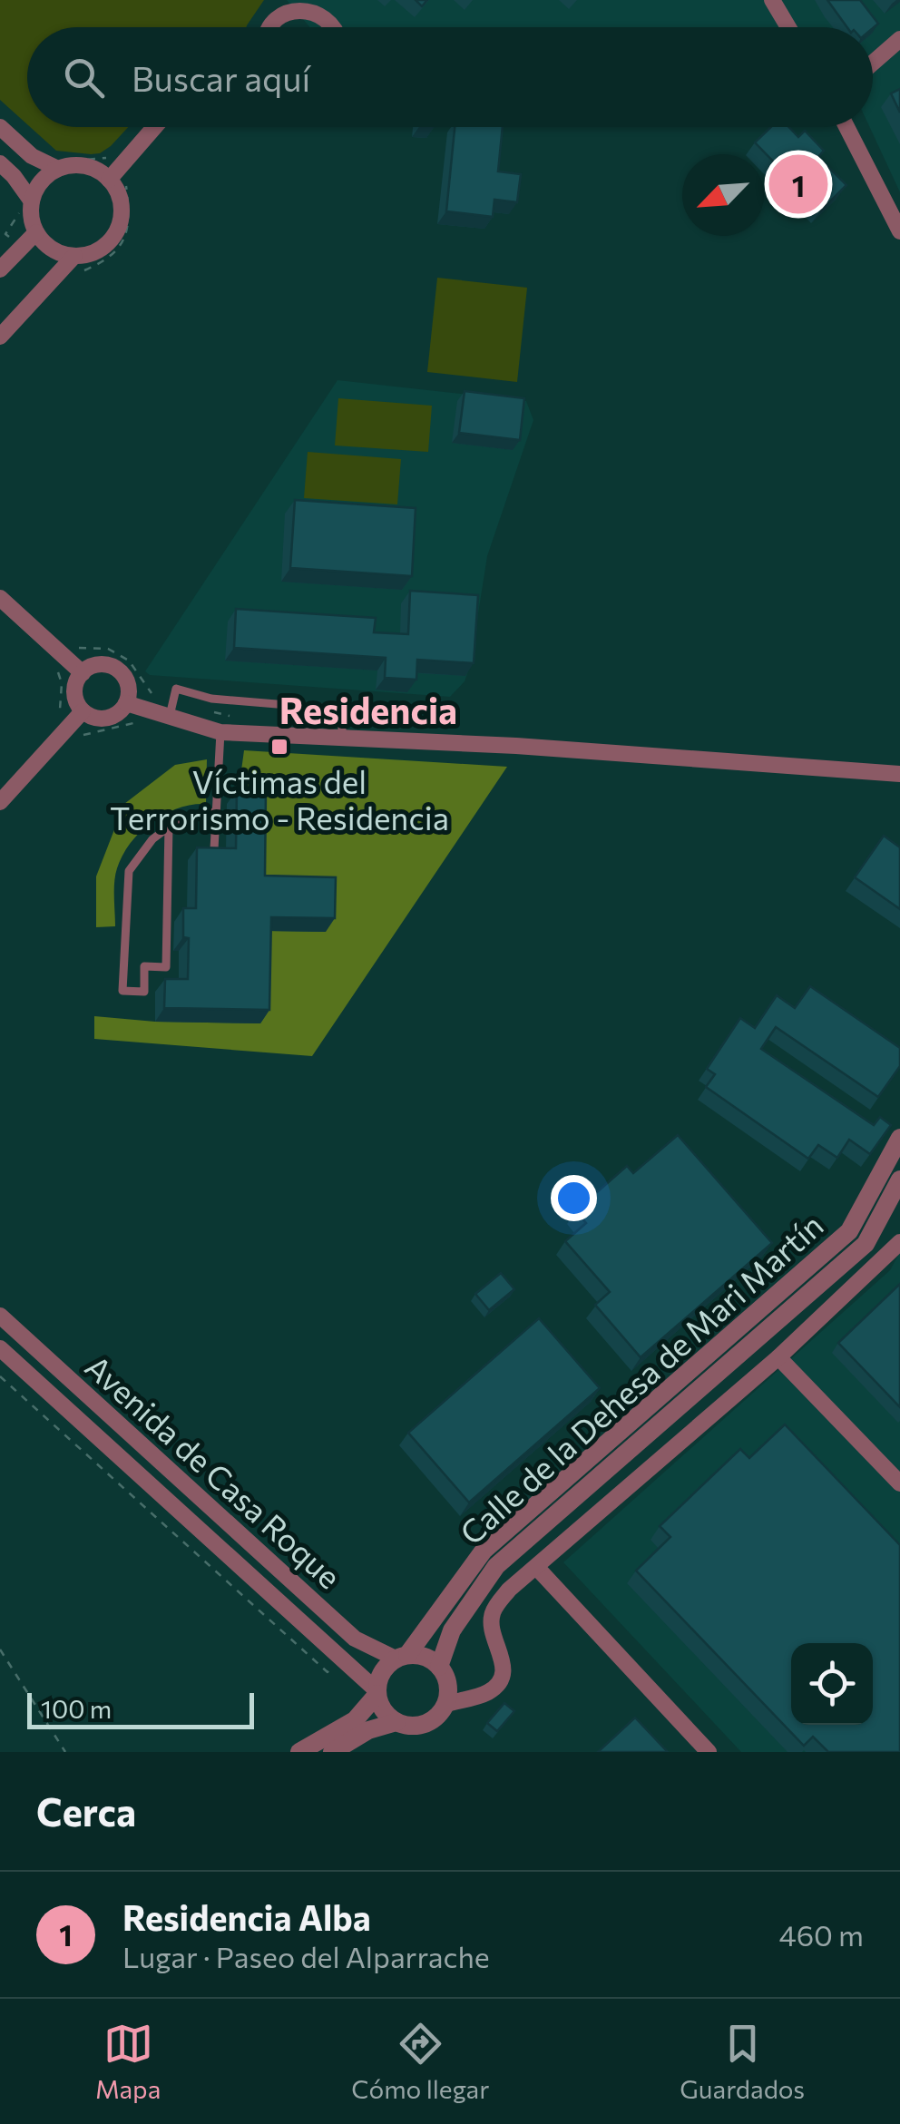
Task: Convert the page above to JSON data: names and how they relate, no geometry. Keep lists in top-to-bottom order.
{
  "streets": {
    "street": ["Calle de la Dehesa de Mari Martín", "Avenida de Casa Roque"]
  },
  "crossings": [
    ["Calle de la Dehesa de Mari Martín", "Avenida de Casa Roque"]
  ],
  "districts": ["Residencia"],
  "places": {
    "transit": ["Víctimas del Terrorismo - Residencia"]
  },
  "scale_bar": "100 m",
  "north": "bottom left",
  "page": {
    "search": "Buscar aquí",
    "pins": "1",
    "scale": "100 m",
    "heading": "Cerca",
    "list": [
      {
        "mark": "1",
        "name": "Residencia Alba",
        "note": "Lugar · Paseo del Alparrache",
        "value": "460 m"
      }
    ],
    "nav": ["Mapa", "Cómo llegar", "Guardados"]
  }
}
